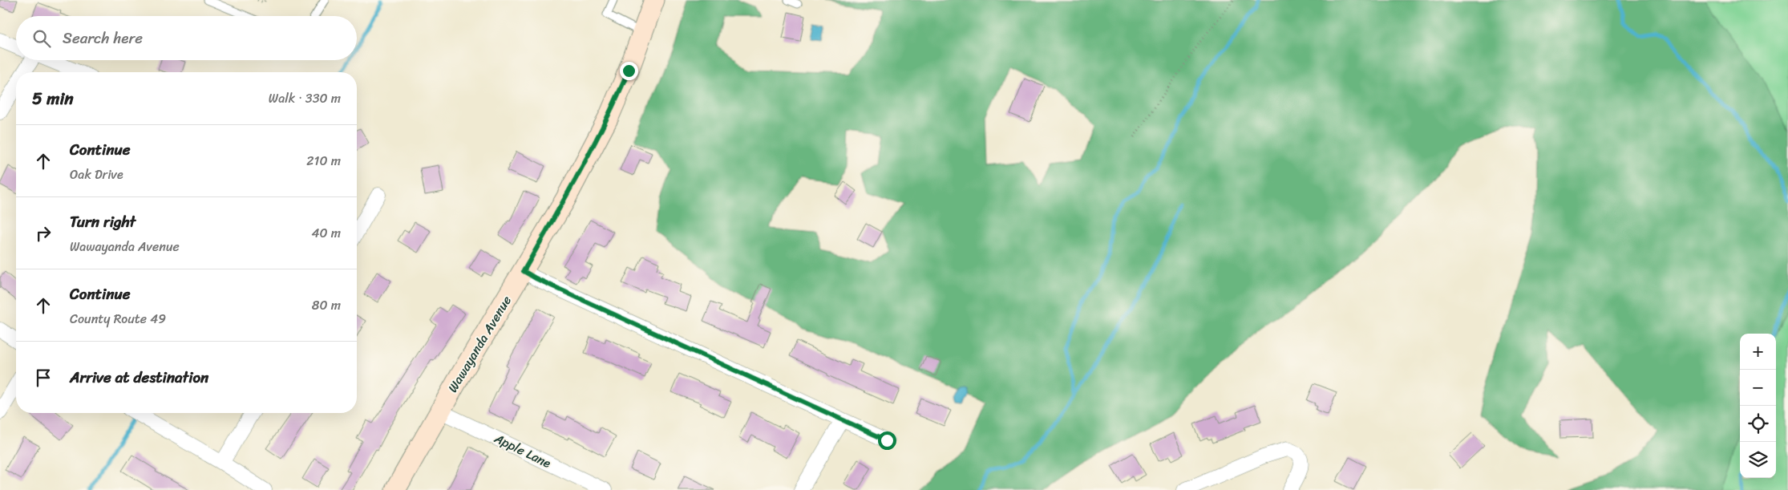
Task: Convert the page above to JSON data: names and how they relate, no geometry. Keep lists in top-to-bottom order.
{
  "streets": {
    "street": ["Wawayanda Avenue", "Apple Lane"]
  },
  "crossings": [
    ["Wawayanda Avenue", "Apple Lane"]
  ],
  "page": {
    "search": "Search here",
    "heading": ["5 min", "Walk · 330 m"],
    "list": [
      ["Continue", "Oak Drive", "210 m"],
      ["Turn right", "Wawayanda Avenue", "40 m"],
      ["Continue", "County Route 49", "80 m"],
      "Arrive at destination"
    ],
    "map_buttons": ["+", "−"]
  }
}
